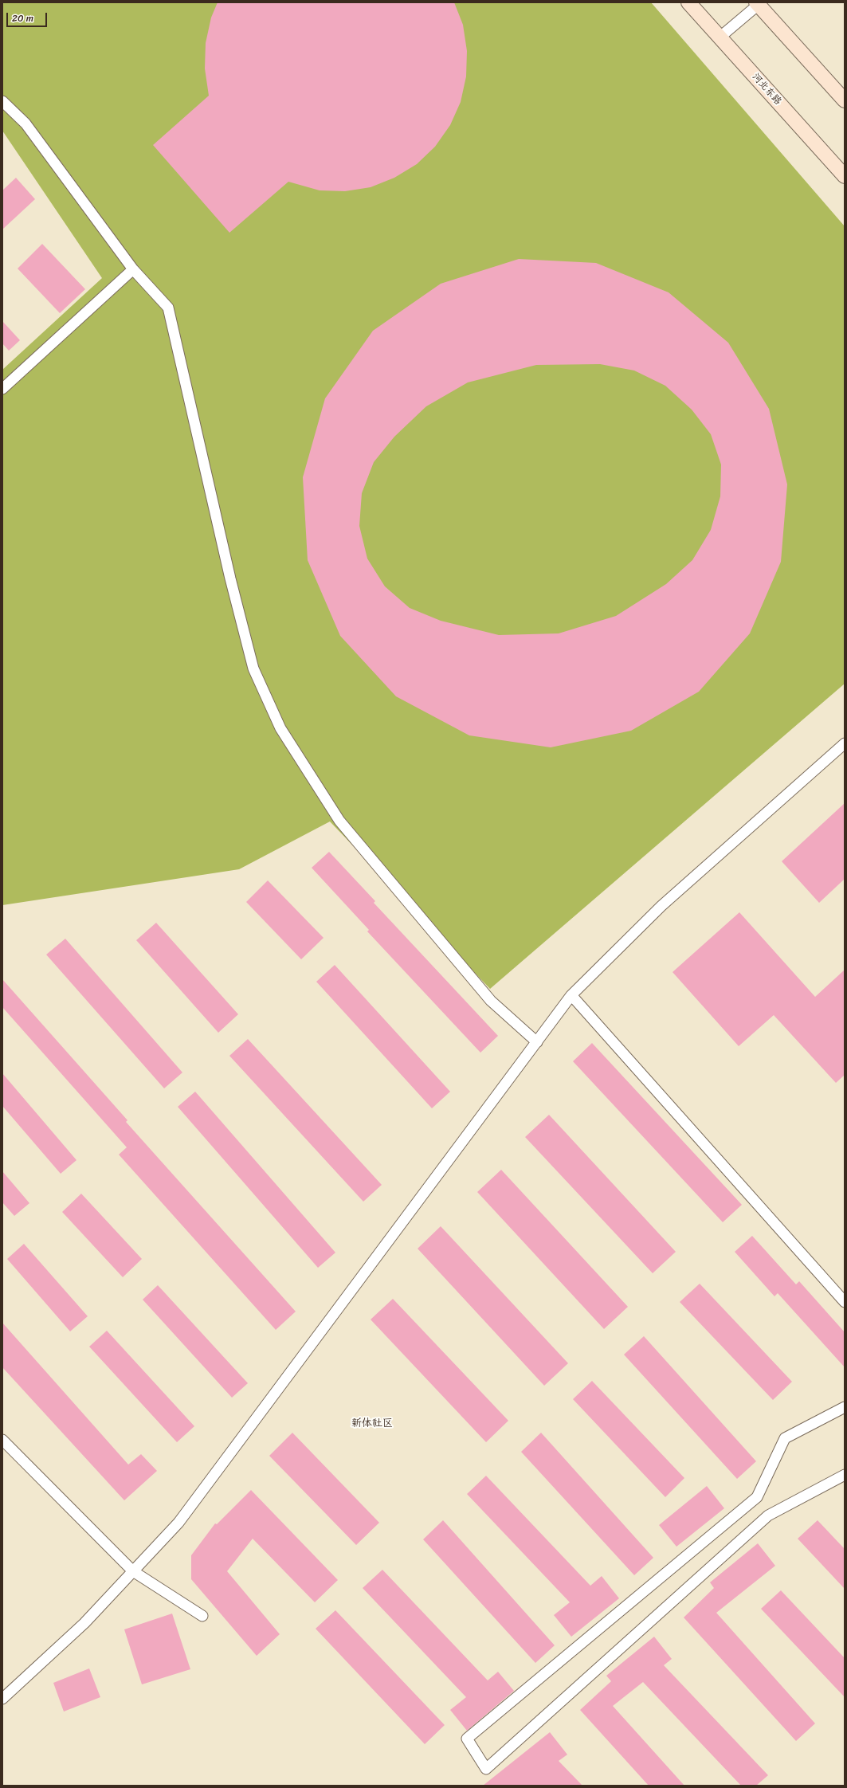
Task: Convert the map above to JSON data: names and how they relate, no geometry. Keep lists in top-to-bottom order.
{
  "streets": {
    "main road": ["河北东路"]
  },
  "districts": ["新体社区"],
  "scale_bar": "20 m"
}
